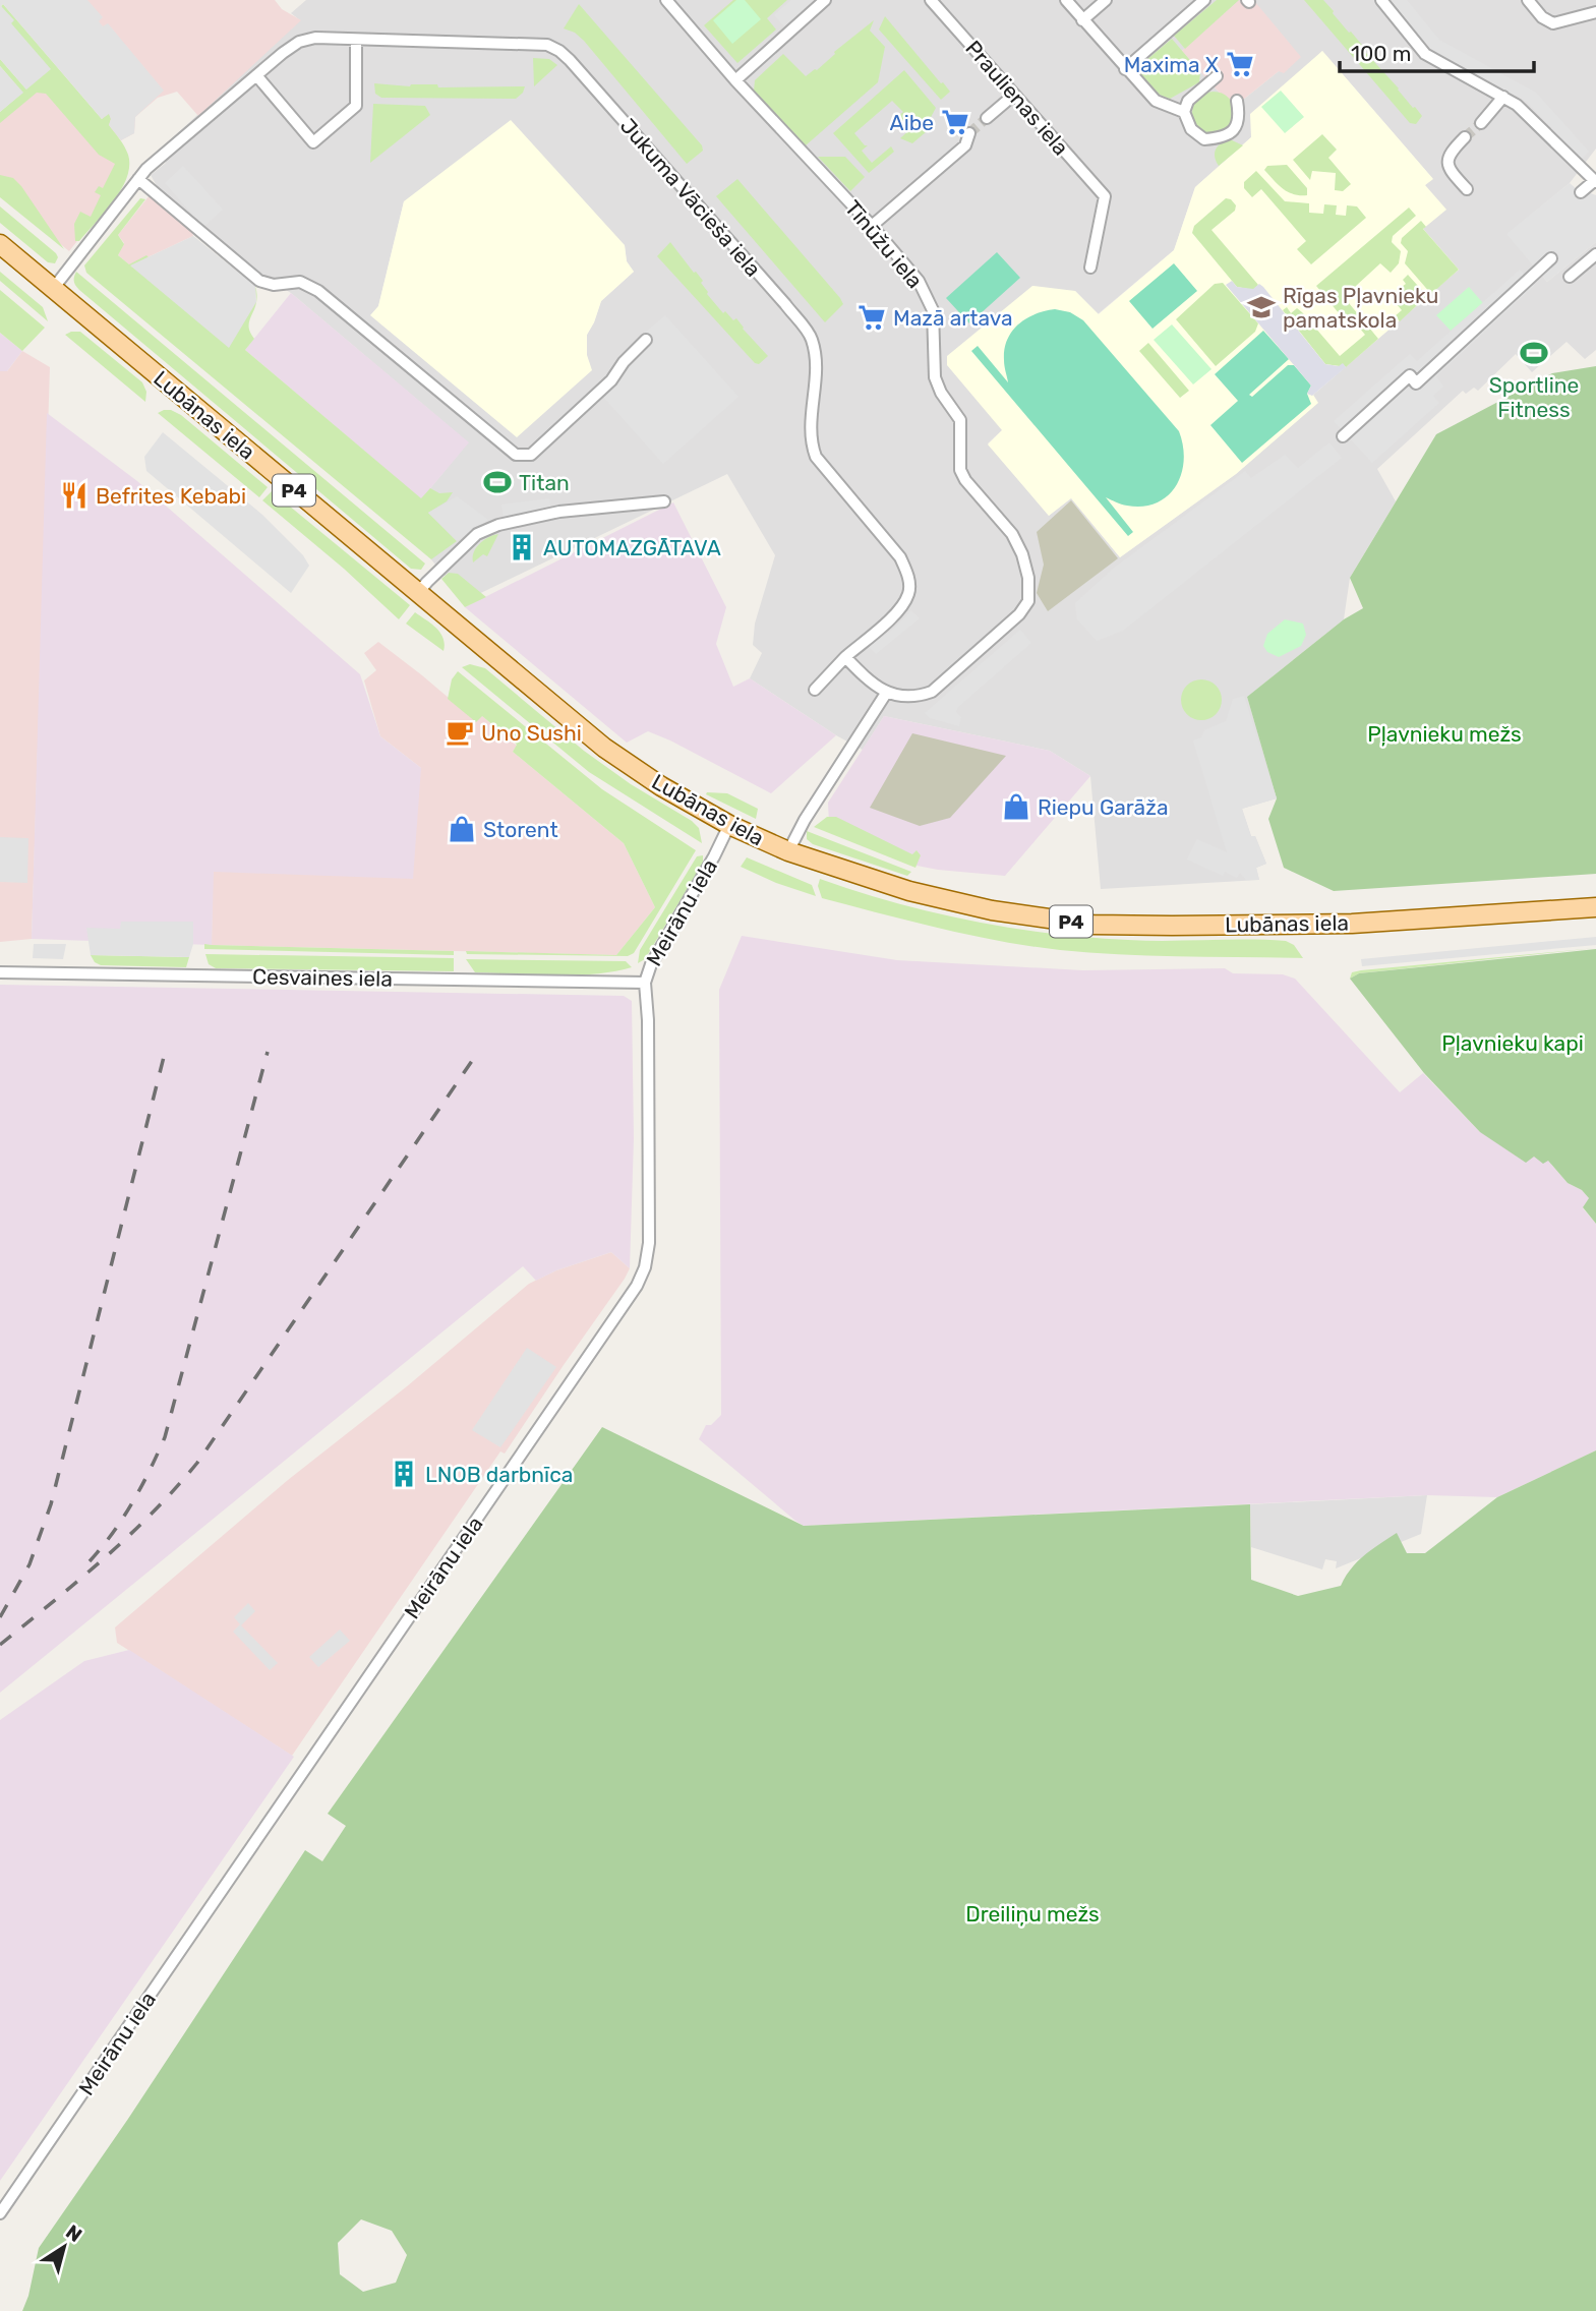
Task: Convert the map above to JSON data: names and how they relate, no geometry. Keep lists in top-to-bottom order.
{
  "streets": {
    "main road": ["Lubānas iela", "P4"],
    "street": [
      "Praulienas iela",
      "Jukuma Vācieša iela",
      "Tīnūžu iela",
      "Meirānu iela",
      "Cesvaines iela"
    ]
  },
  "crossings": [
    ["Jukuma Vācieša iela", "Lubānas iela"],
    ["Lubānas iela", "Meirānu iela"],
    ["Meirānu iela", "Cesvaines iela"]
  ],
  "parks": ["Pļavnieku mežs", "Pļavnieku kapi", "Dreiliņu mežs"],
  "places": {
    "supermarket": ["Maxima X", "Aibe", "Mazā artava"],
    "school or university": ["Rīgas Pļavnieku pamatskola"],
    "sports": ["Sportline Fitness", "Titan"],
    "restaurant": ["Befrites Kebabi"],
    "building": ["AUTOMAZGĀTAVA", "LNOB darbnīca"],
    "cafe": ["Uno Sushi"],
    "shop": ["Riepu Garāža", "Storent"]
  },
  "scale_bar": "100 m",
  "north": "top right"
}
